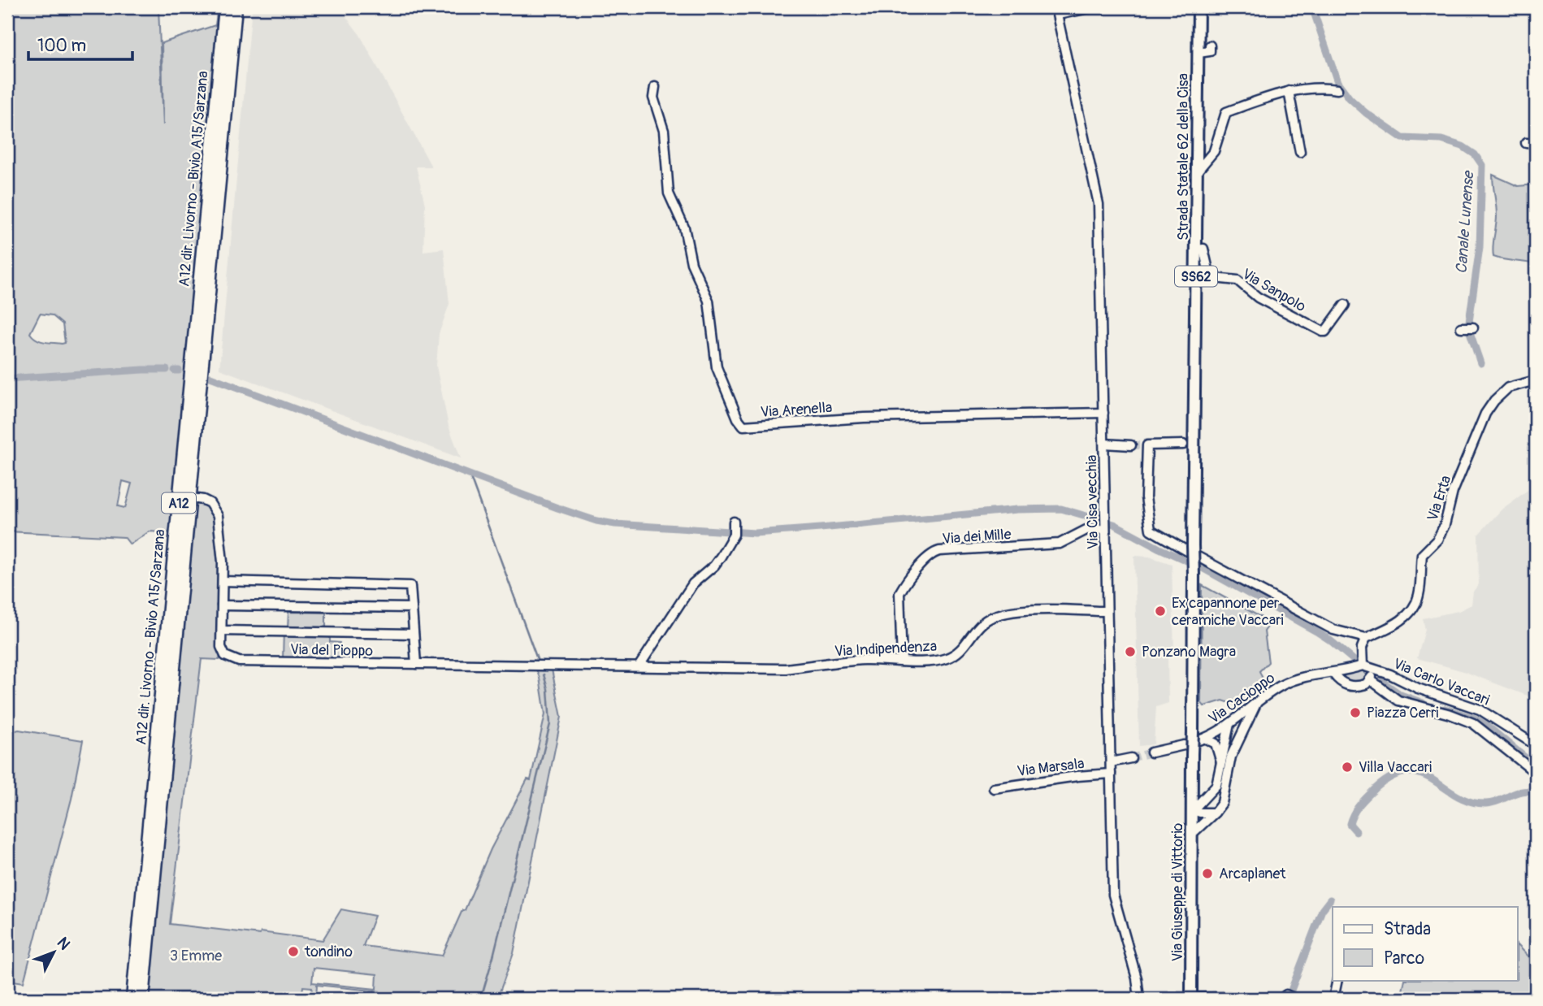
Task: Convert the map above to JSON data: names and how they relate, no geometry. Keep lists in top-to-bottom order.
{
  "streets": {
    "highway": ["A12 dir. Livorno - Bivio A15/Sarzana", "A12"],
    "main road": ["Strada Statale 62 della Cisa", "SS62", "Via Giuseppe di Vittorio"],
    "street": [
      "Via Sanpolo",
      "Via Arenella",
      "Via Erta",
      "Via Cisa vecchia",
      "Via dei Mille",
      "Via Indipendenza",
      "Via del Pioppo",
      "Via Carlo Vaccari",
      "Via Cacioppo",
      "Via Marsala"
    ]
  },
  "crossings": [
    ["Strada Statale 62 della Cisa", "SS62"],
    ["Strada Statale 62 della Cisa", "Via Sanpolo"],
    ["SS62", "Via Cacioppo"],
    ["SS62", "Via Giuseppe di Vittorio"],
    ["Via Arenella", "Via Cisa vecchia"],
    ["Via Cisa vecchia", "Via dei Mille"],
    ["Via Cisa vecchia", "Via Indipendenza"],
    ["Via Cisa vecchia", "Via Marsala"],
    ["Via dei Mille", "Via Indipendenza"],
    ["Via Indipendenza", "Via del Pioppo"]
  ],
  "water": ["Canale Lunense"],
  "parks": ["3 Emme"],
  "places": [
    "Ex capannone per ceramiche Vaccari",
    "Ponzano Magra",
    "Piazza Cerri",
    "Villa Vaccari",
    "Arcaplanet",
    "tondino"
  ],
  "legend": ["Strada", "Parco"],
  "scale_bar": "100 m",
  "north": "top right"
}
